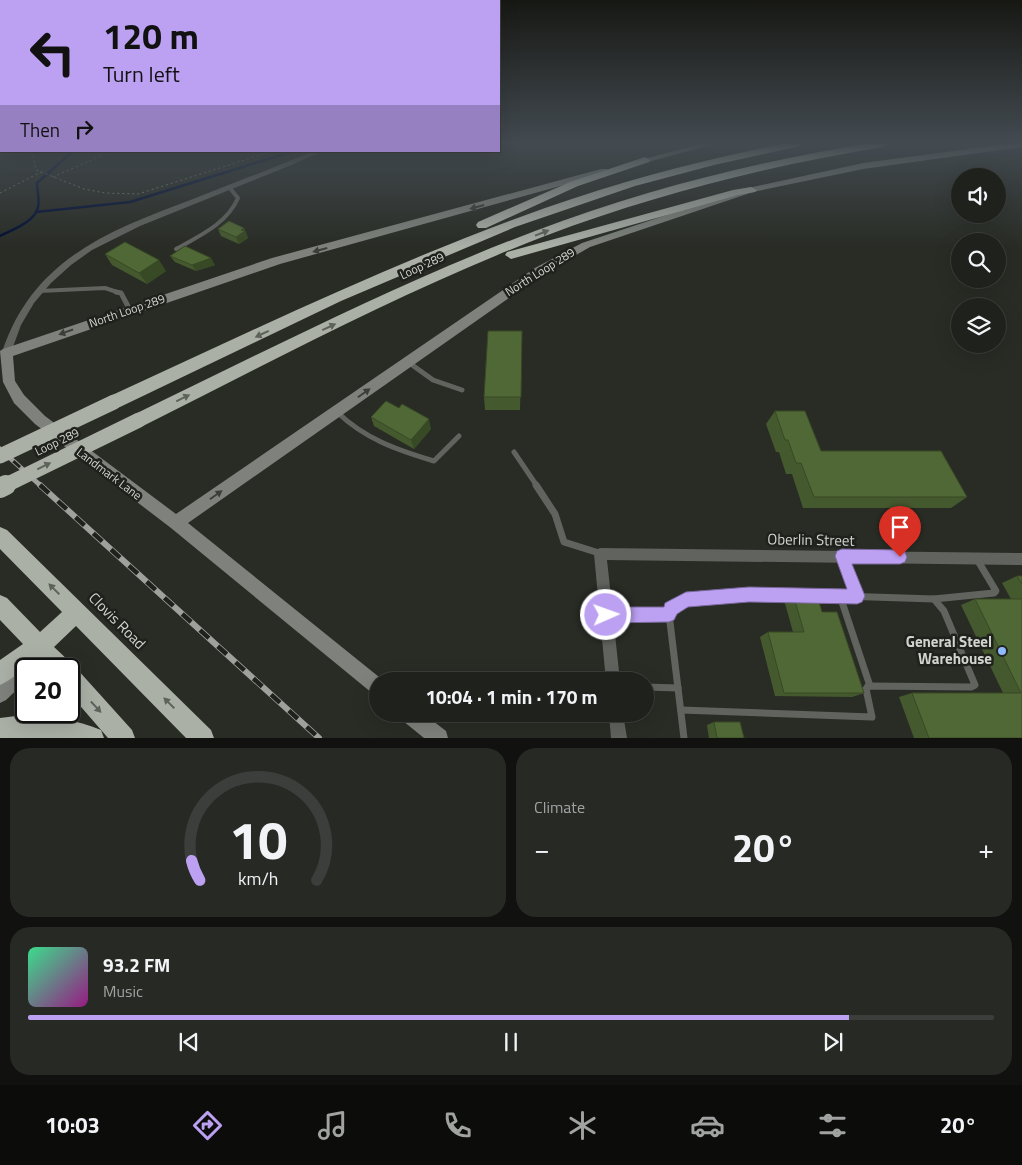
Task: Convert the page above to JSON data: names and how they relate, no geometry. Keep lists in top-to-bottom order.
{
  "streets": {
    "highway": ["Loop 289", "Clovis Road"],
    "main road": ["North Loop 289", "Landmark Lane"],
    "street": ["Oberlin Street"]
  },
  "crossings": [
    ["North Loop 289", "Landmark Lane"]
  ],
  "places": ["General Steel Warehouse"],
  "page": {
    "turn": ["120 m", "Turn left"],
    "then": "Then",
    "limit": "20",
    "trip": "10:04 · 1 min · 170 m",
    "tile": "Climate",
    "heat": ["−", "20°", "+"],
    "song": ["93.2 FM", "Music"],
    "tabs": ["10:03", "20°"],
    "gauge": ["10", "km/h"]
  }
}
